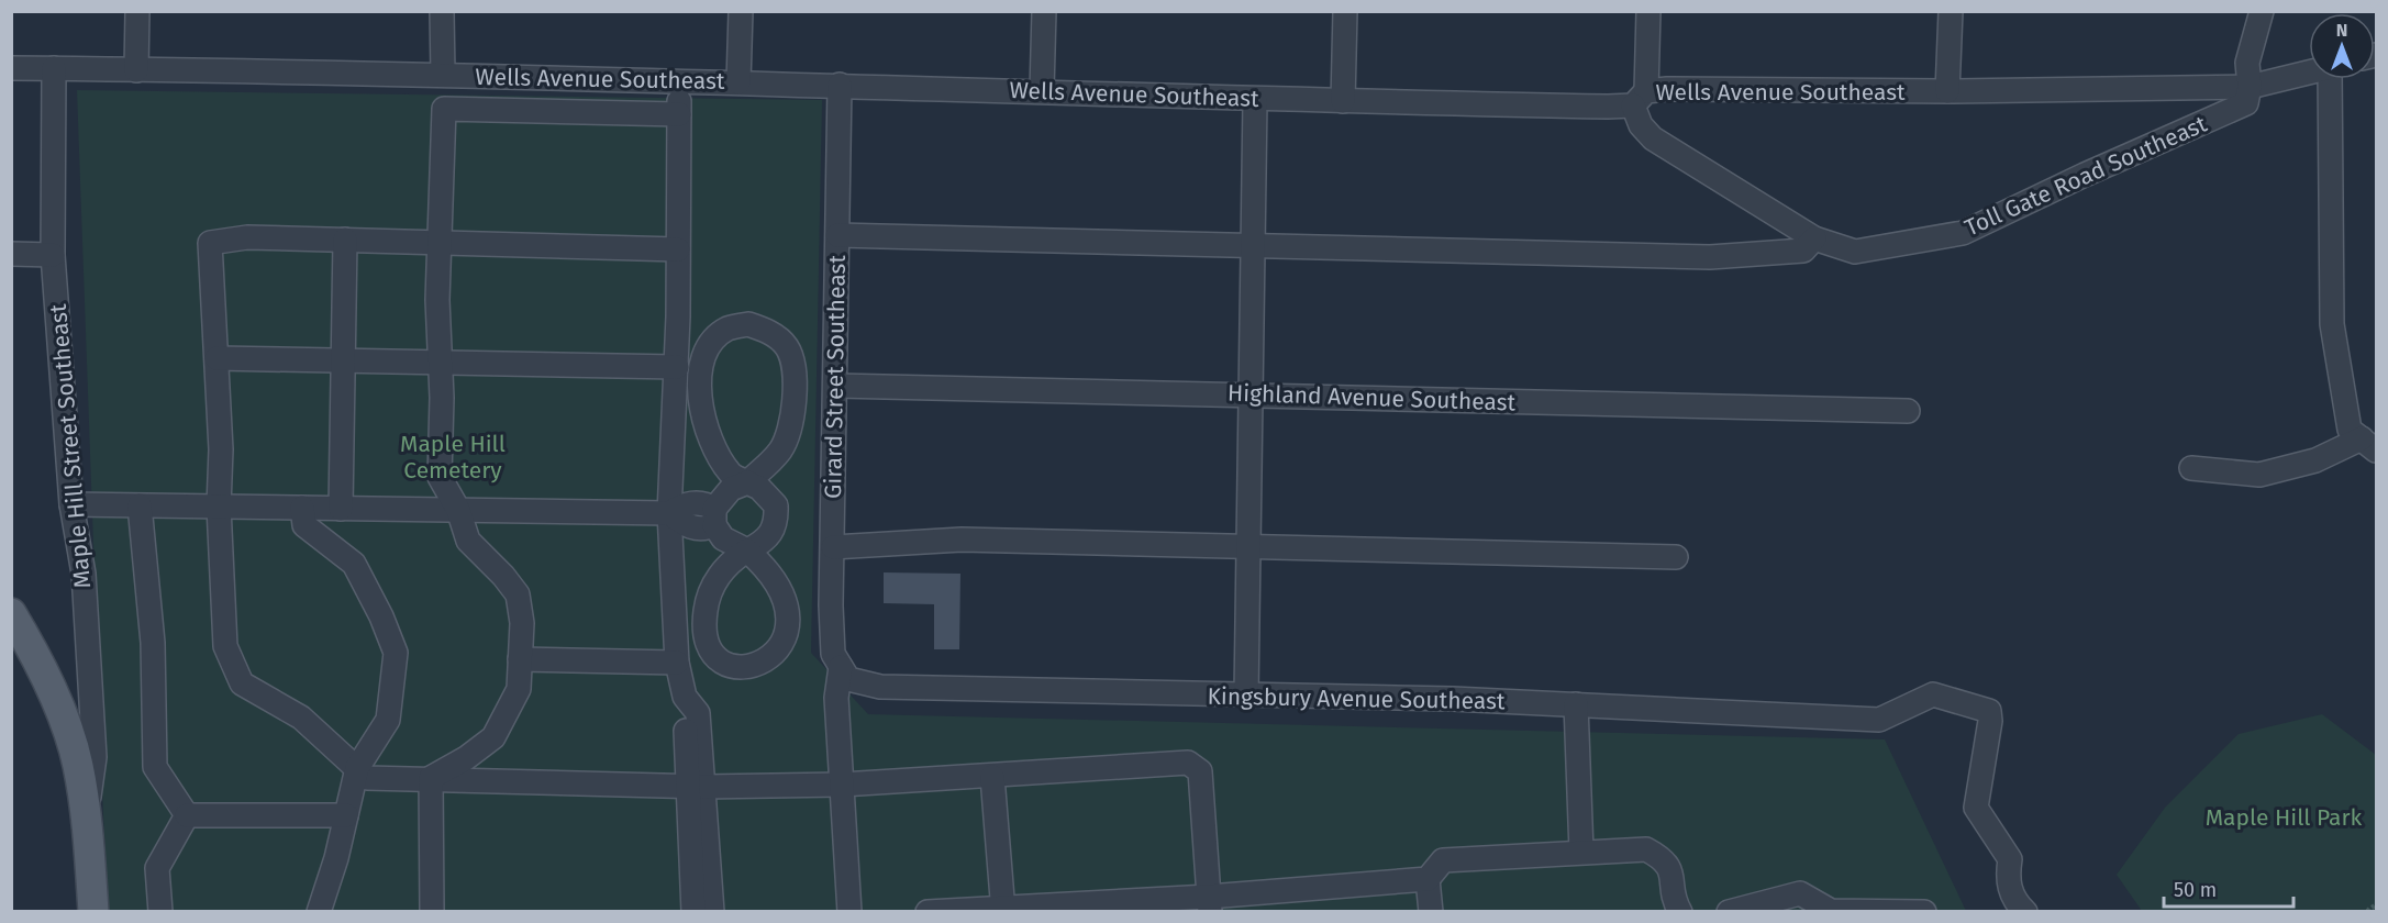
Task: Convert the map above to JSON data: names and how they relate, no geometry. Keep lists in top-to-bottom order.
{
  "streets": {
    "street": [
      "Wells Avenue Southeast",
      "Toll Gate Road Southeast",
      "Girard Street Southeast",
      "Highland Avenue Southeast",
      "Maple Hill Street Southeast",
      "Kingsbury Avenue Southeast"
    ]
  },
  "crossings": [
    ["Wells Avenue Southeast", "Toll Gate Road Southeast"],
    ["Wells Avenue Southeast", "Girard Street Southeast"],
    ["Wells Avenue Southeast", "Maple Hill Street Southeast"],
    ["Girard Street Southeast", "Highland Avenue Southeast"],
    ["Girard Street Southeast", "Kingsbury Avenue Southeast"]
  ],
  "parks": ["Maple Hill Cemetery", "Maple Hill Park"],
  "scale_bar": "50 m",
  "north": "top"
}
